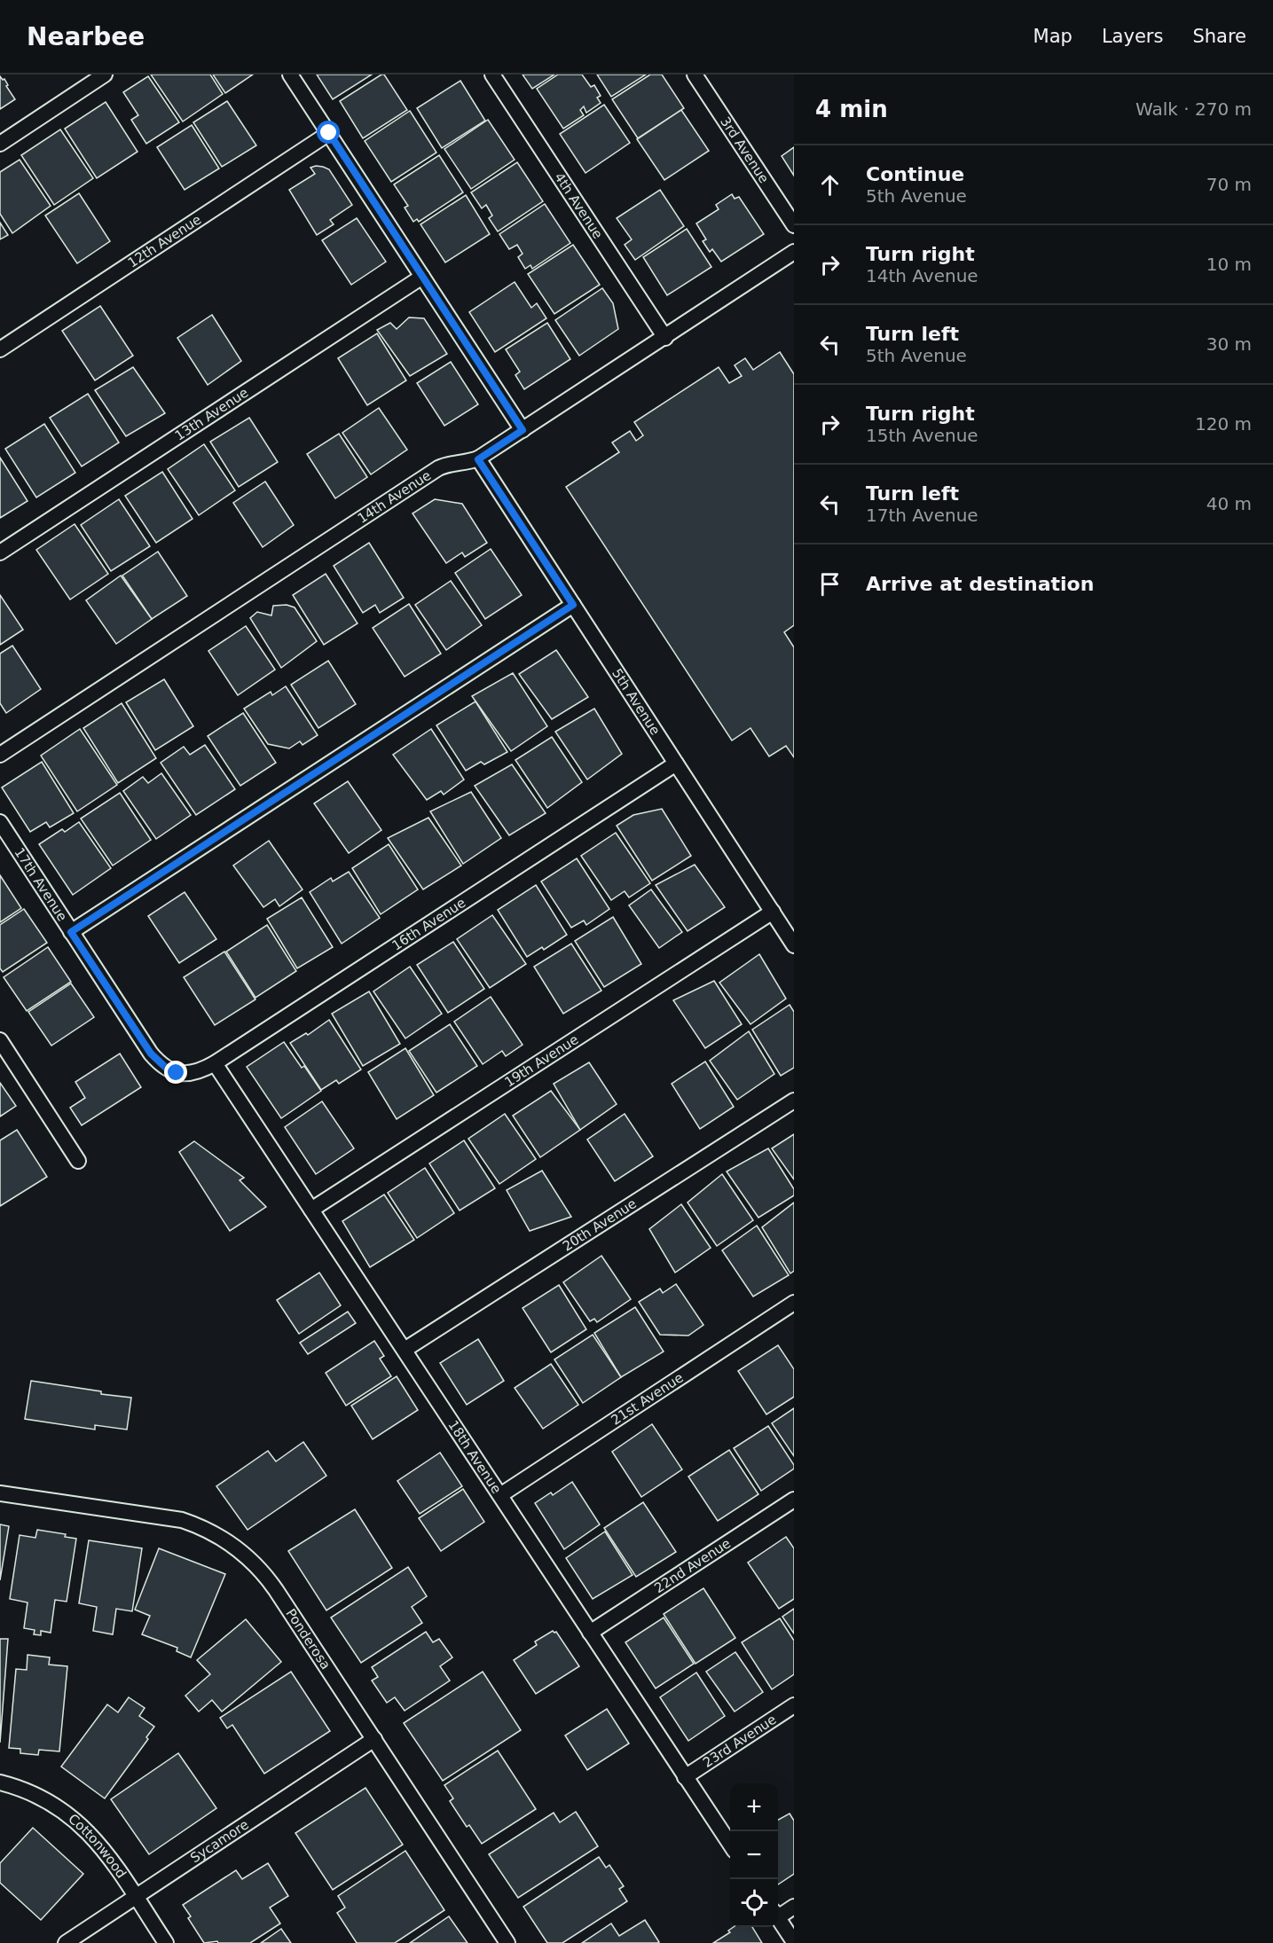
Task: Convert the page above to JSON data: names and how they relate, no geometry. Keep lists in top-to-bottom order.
{
  "streets": {
    "lane": [
      "3rd Avenue",
      "4th Avenue",
      "12th Avenue",
      "13th Avenue",
      "14th Avenue",
      "5th Avenue",
      "17th Avenue",
      "16th Avenue",
      "19th Avenue",
      "20th Avenue",
      "21st Avenue",
      "18th Avenue",
      "22nd Avenue",
      "Ponderosa",
      "23rd Avenue",
      "Sycamore",
      "Cottonwood"
    ]
  },
  "crossings": [
    ["4th Avenue", "14th Avenue"],
    ["14th Avenue", "5th Avenue"],
    ["5th Avenue", "16th Avenue"],
    ["5th Avenue", "19th Avenue"],
    ["17th Avenue", "16th Avenue"],
    ["16th Avenue", "18th Avenue"],
    ["19th Avenue", "18th Avenue"],
    ["20th Avenue", "18th Avenue"],
    ["21st Avenue", "18th Avenue"],
    ["18th Avenue", "22nd Avenue"],
    ["18th Avenue", "23rd Avenue"],
    ["Ponderosa", "Sycamore"],
    ["Sycamore", "Cottonwood"]
  ],
  "page": {
    "header": "Nearbee",
    "nav": ["Map", "Layers", "Share"],
    "heading": ["4 min", "Walk · 270 m"],
    "list": [
      ["Continue", "5th Avenue", "70 m"],
      ["Turn right", "14th Avenue", "10 m"],
      ["Turn left", "5th Avenue", "30 m"],
      ["Turn right", "15th Avenue", "120 m"],
      ["Turn left", "17th Avenue", "40 m"],
      "Arrive at destination"
    ],
    "map_buttons": ["+", "−"]
  }
}
